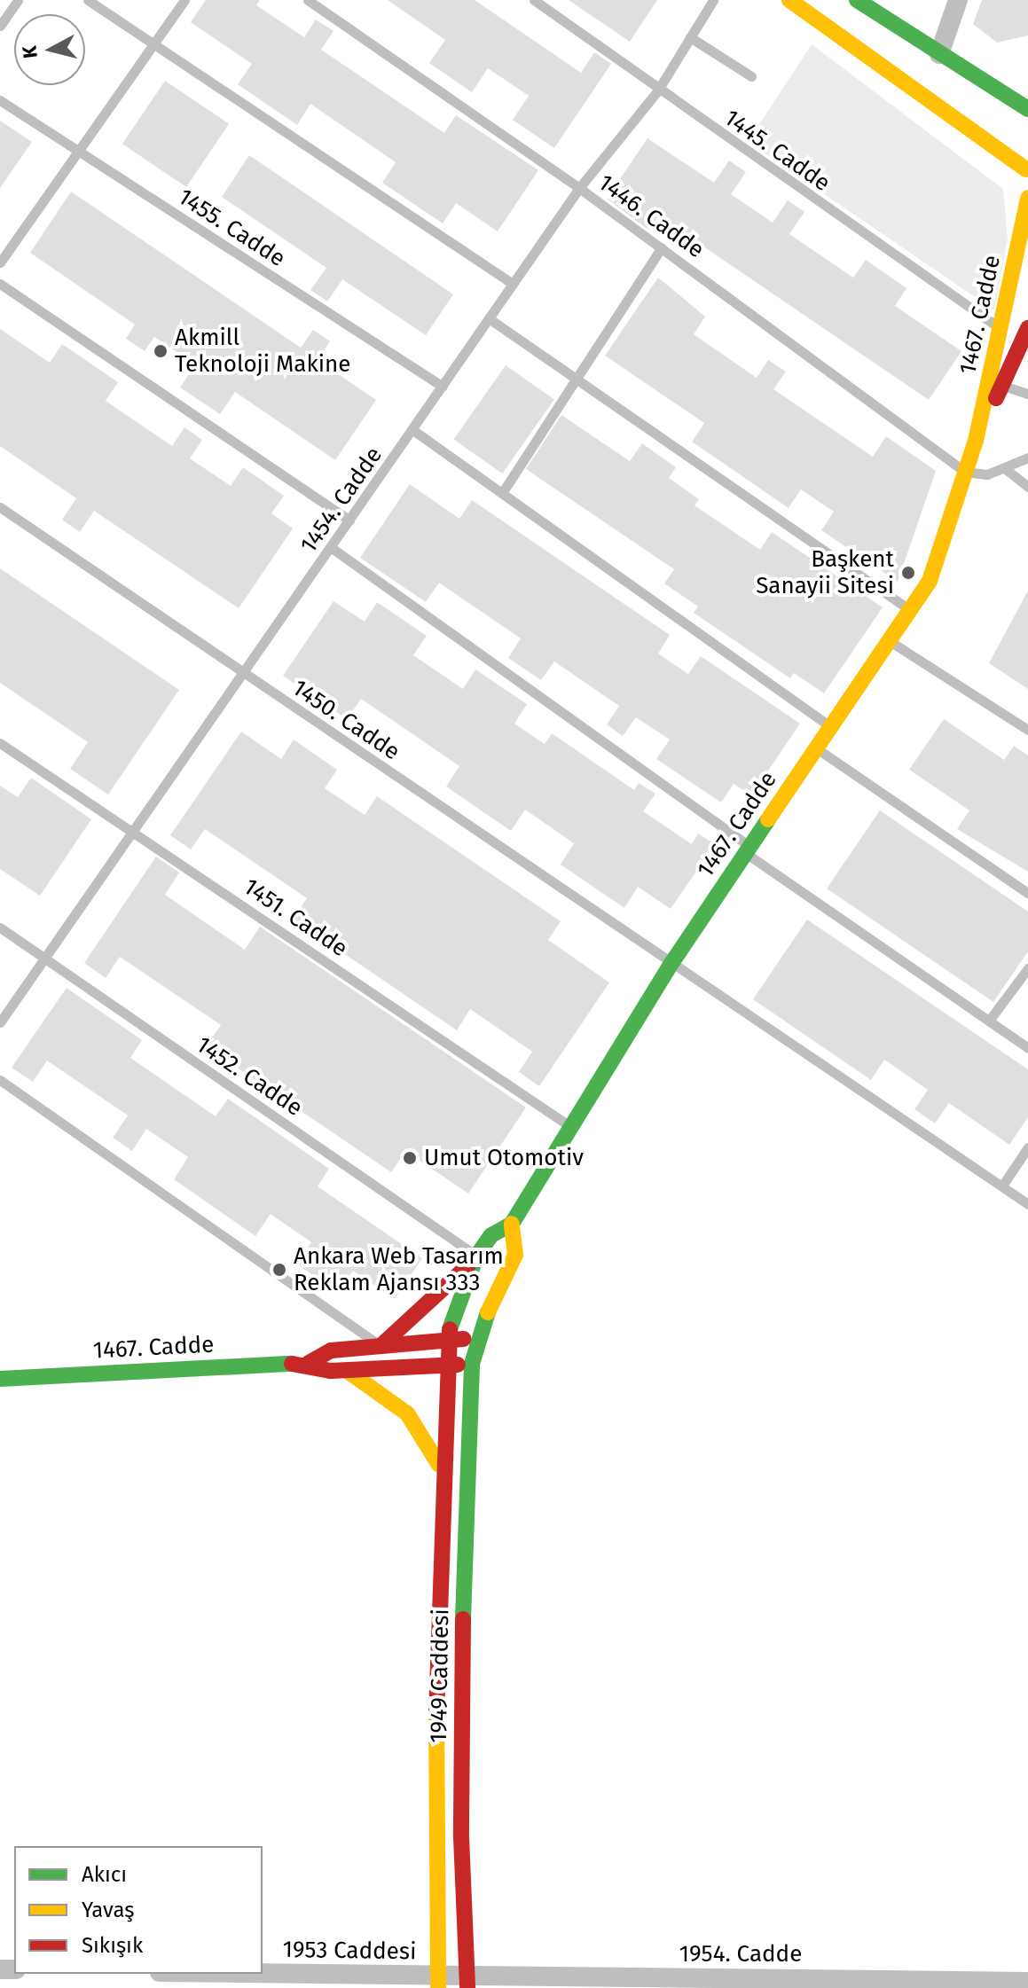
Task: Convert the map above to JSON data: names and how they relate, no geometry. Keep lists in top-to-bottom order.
{
  "streets": {
    "street": [
      "1467. Cadde",
      "1949 Caddesi",
      "1953 Caddesi",
      "1954. Cadde"
    ],
    "lane": [
      "1445. Cadde",
      "1446. Cadde",
      "1455. Cadde",
      "1454. Cadde",
      "1450. Cadde",
      "1451. Cadde",
      "1452. Cadde"
    ]
  },
  "crossings": [
    ["1445. Cadde", "1467. Cadde"],
    ["1445. Cadde", "1454. Cadde"],
    ["1446. Cadde", "1467. Cadde"],
    ["1446. Cadde", "1454. Cadde"],
    ["1455. Cadde", "1454. Cadde"],
    ["1467. Cadde", "1450. Cadde"],
    ["1467. Cadde", "1451. Cadde"],
    ["1467. Cadde", "1452. Cadde"],
    ["1467. Cadde", "1949 Caddesi"],
    ["1454. Cadde", "1450. Cadde"],
    ["1454. Cadde", "1451. Cadde"],
    ["1454. Cadde", "1452. Cadde"],
    ["1949 Caddesi", "1953 Caddesi"],
    ["1949 Caddesi", "1954. Cadde"],
    ["1953 Caddesi", "1954. Cadde"]
  ],
  "places": [
    "Akmill Teknoloji Makine",
    "Başkent Sanayii Sitesi",
    "Umut Otomotiv",
    "Ankara Web Tasarım Reklam Ajansı 333"
  ],
  "legend": ["Akıcı", "Yavaş", "Sıkışık"],
  "north": "left"
}
